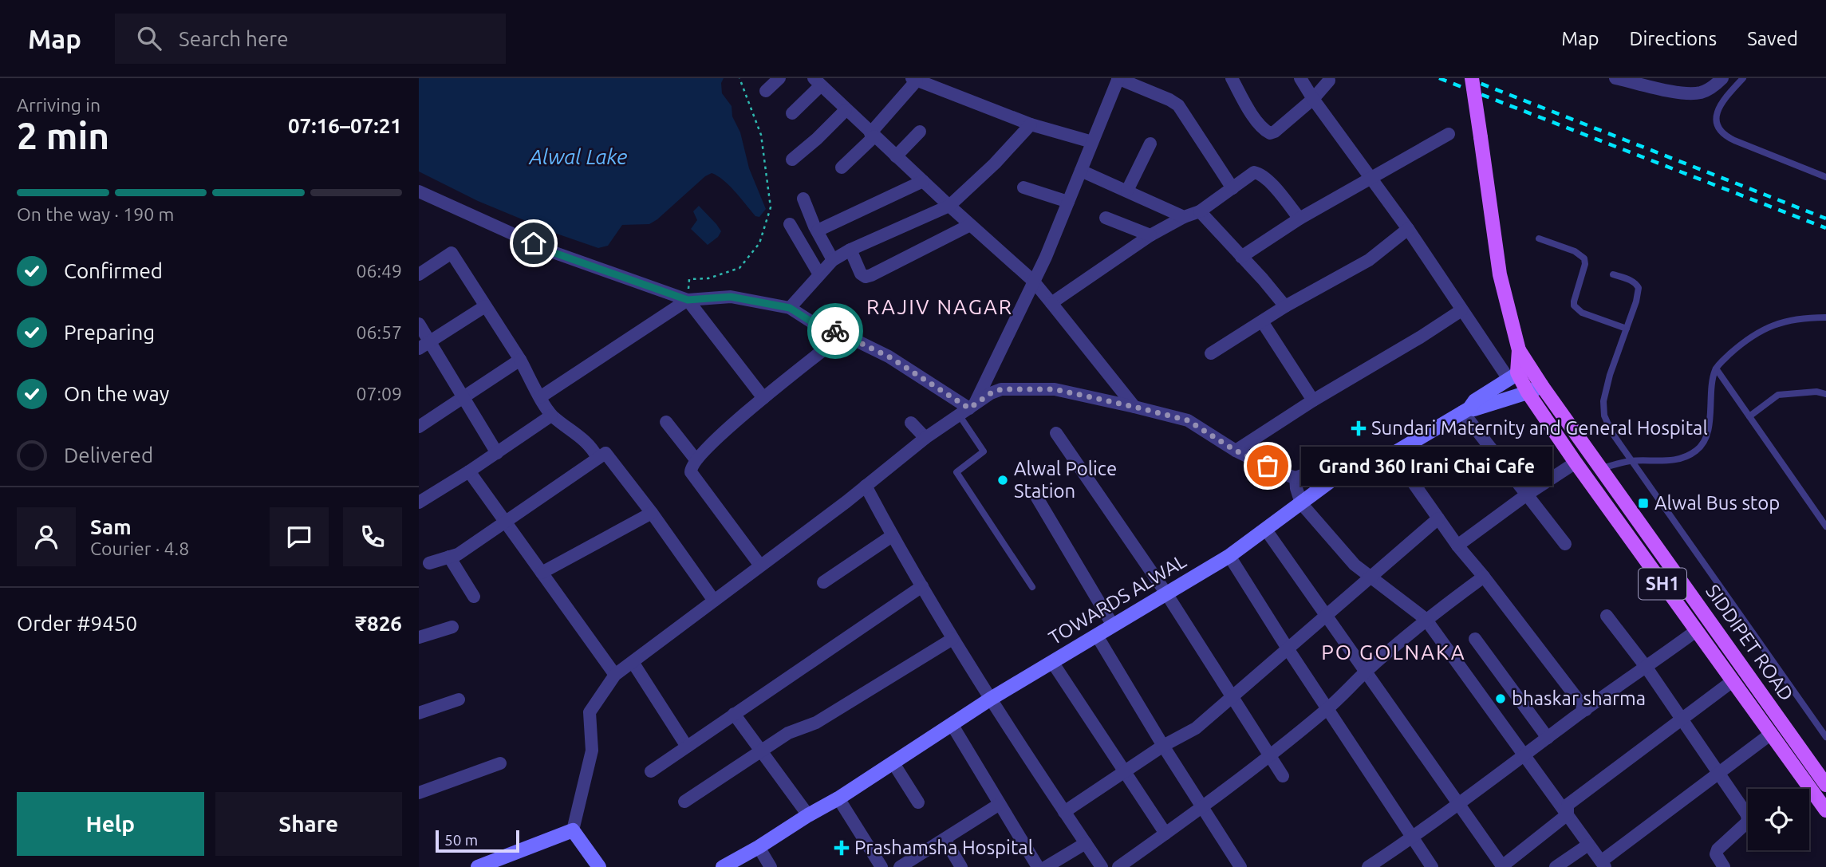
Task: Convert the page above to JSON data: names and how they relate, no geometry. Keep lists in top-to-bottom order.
{
  "streets": {
    "main road": ["SH1", "TOWARDS ALWAL", "SIDDIPET ROAD"]
  },
  "crossings": [
    ["TOWARDS ALWAL", "SIDDIPET ROAD"]
  ],
  "districts": ["RAJIV NAGAR", "PO GOLNAKA"],
  "water": ["Alwal Lake"],
  "places": {
    "health": ["Sundari Maternity and General Hospital", "Prashamsha Hospital"],
    "other": ["Grand 360 Irani Chai Cafe", "Alwal Police Station", "bhaskar sharma"],
    "transit": ["Alwal Bus stop"]
  },
  "scale_bar": "50 m",
  "page": {
    "header": "Map",
    "search": "Search here",
    "nav": ["Map", "Directions", "Saved"],
    "heading": ["2 min", "Arriving in", "07:16–07:21"],
    "panel": [
      "Sam",
      "Courier · 4.8",
      "Order #9450",
      "₹826"
    ],
    "bar": "On the way · 190 m",
    "list": [
      ["Confirmed", "06:49"],
      ["Preparing", "06:57"],
      ["On the way", "07:09"],
      "Delivered"
    ],
    "bubble": "Grand 360 Irani Chai Cafe",
    "buttons": ["Help", "Share"],
    "scale": "50 m"
  }
}
